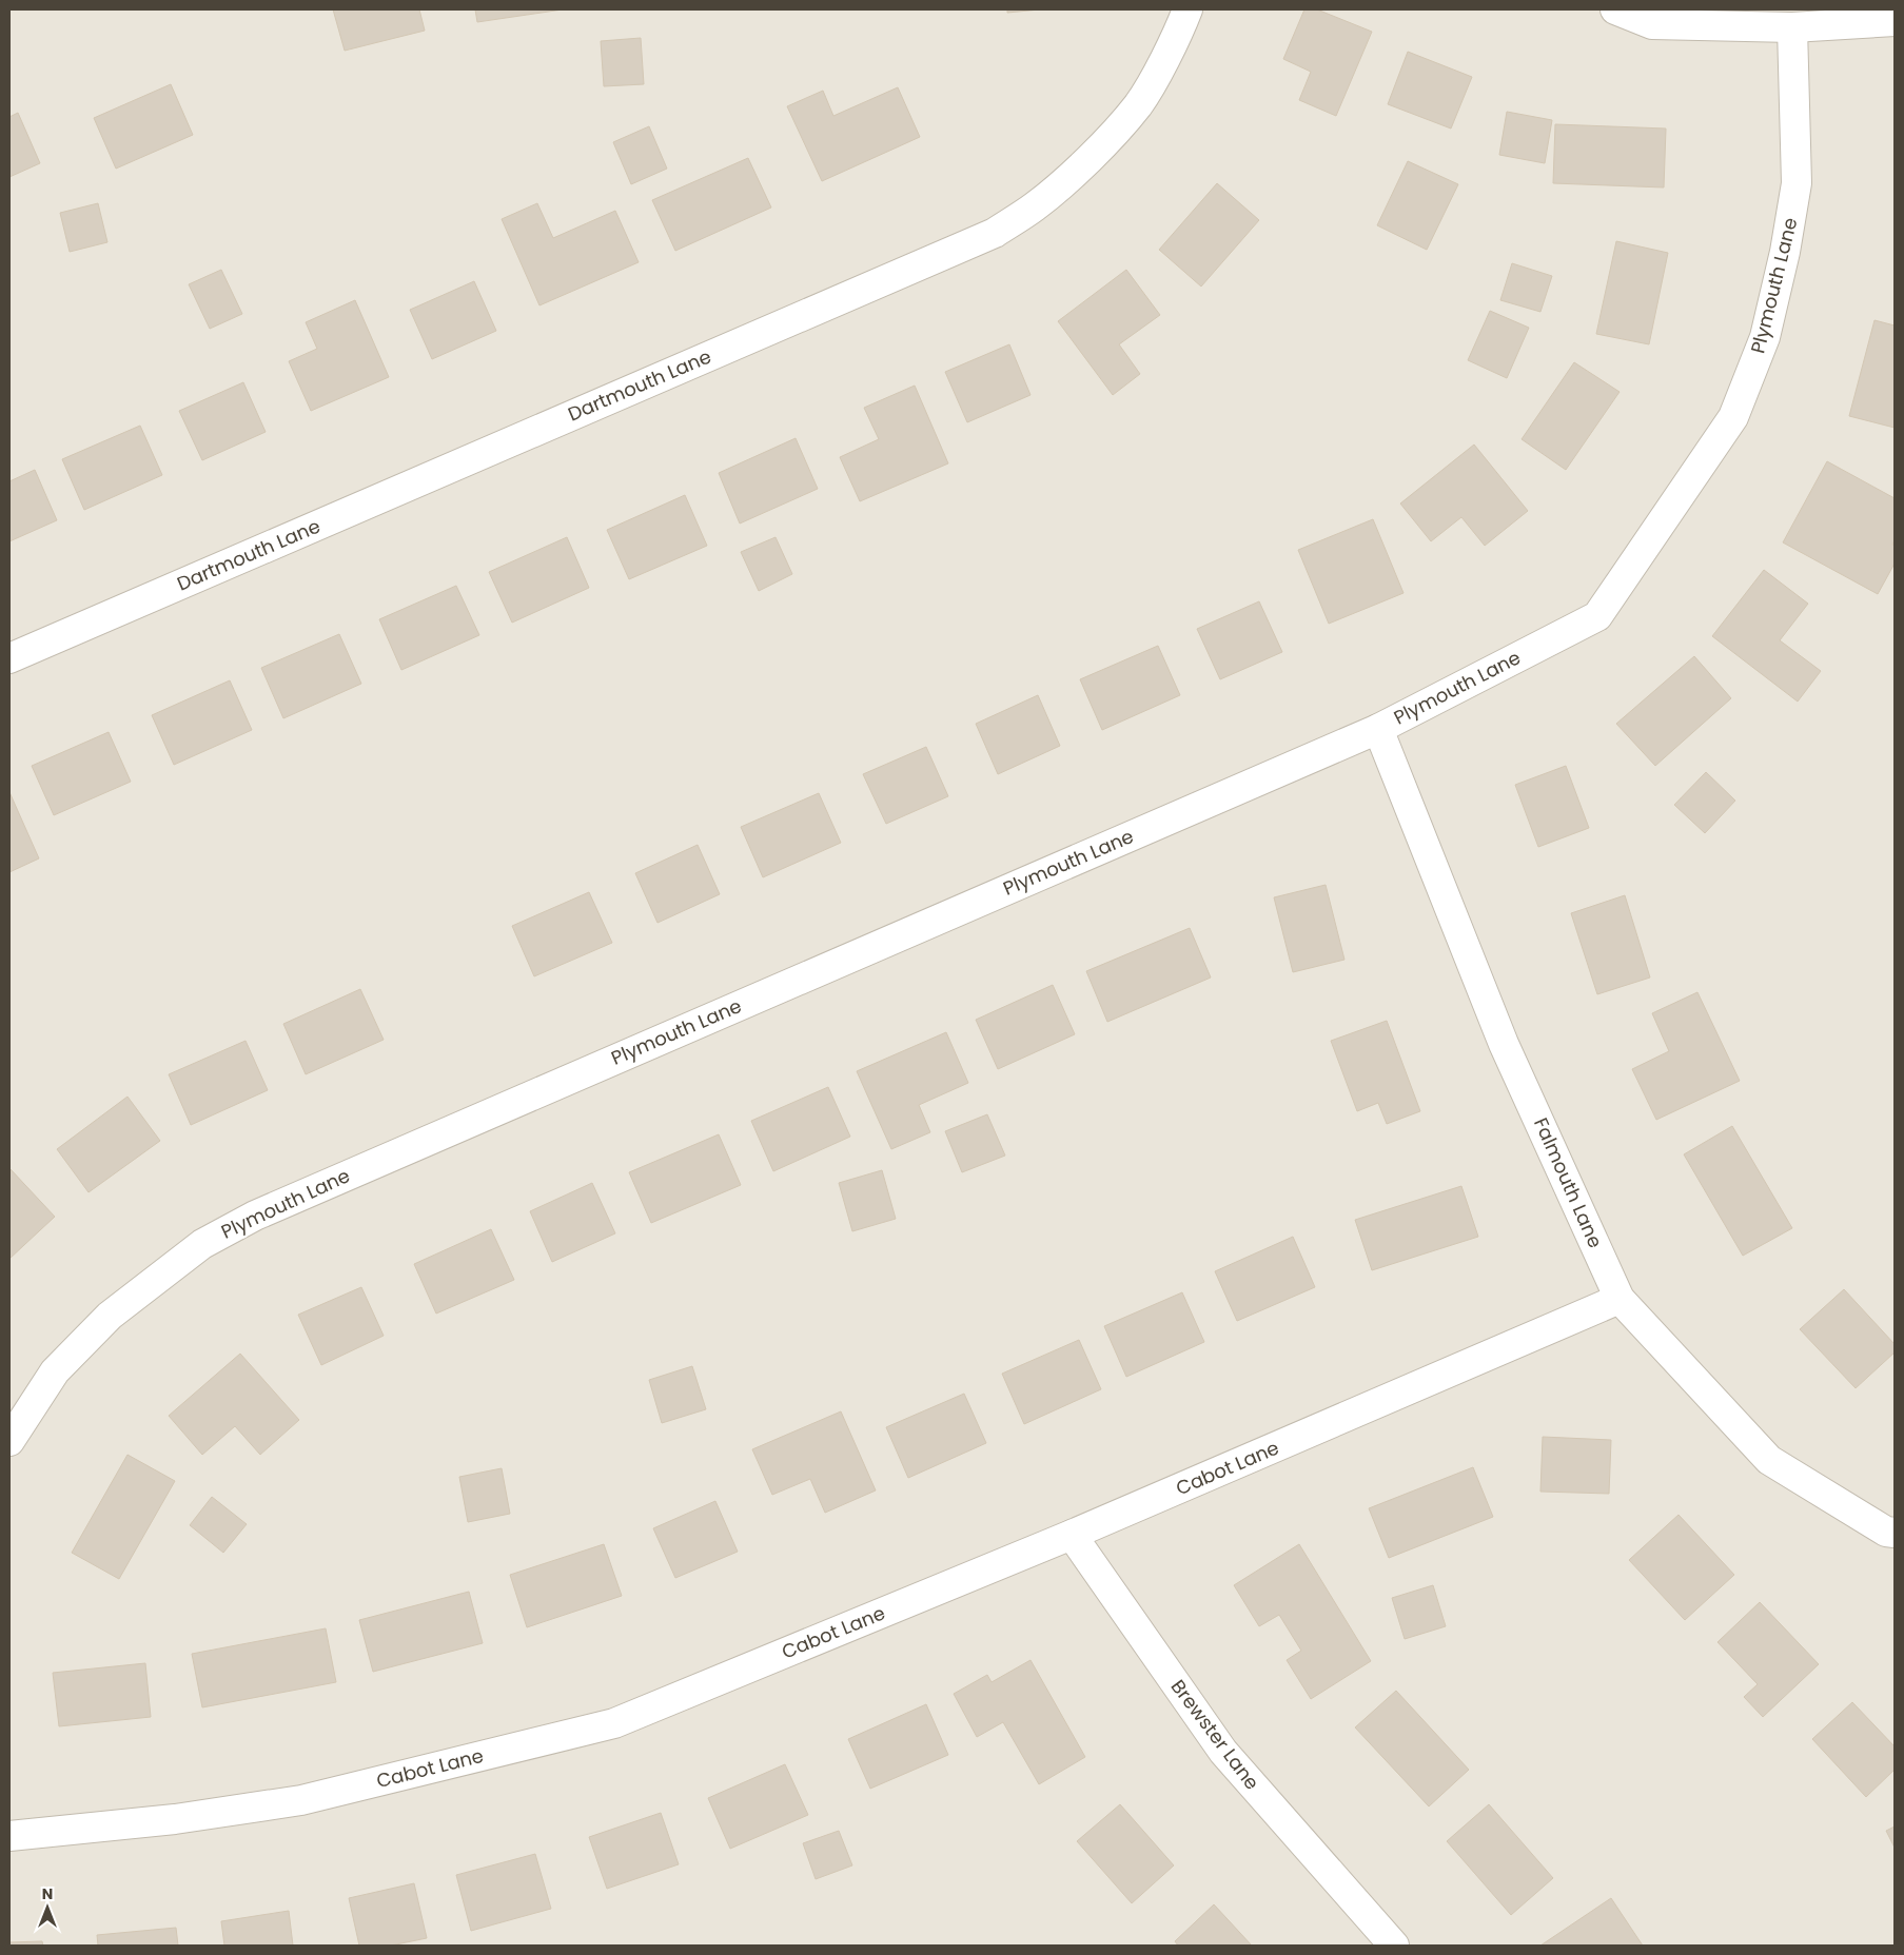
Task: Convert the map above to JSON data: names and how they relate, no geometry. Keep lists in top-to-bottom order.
{
  "streets": {
    "street": [
      "Plymouth Lane",
      "Dartmouth Lane",
      "Falmouth Lane",
      "Cabot Lane",
      "Brewster Lane"
    ]
  },
  "crossings": [
    ["Plymouth Lane", "Falmouth Lane"],
    ["Falmouth Lane", "Cabot Lane"],
    ["Cabot Lane", "Brewster Lane"]
  ],
  "north": "top"
}
